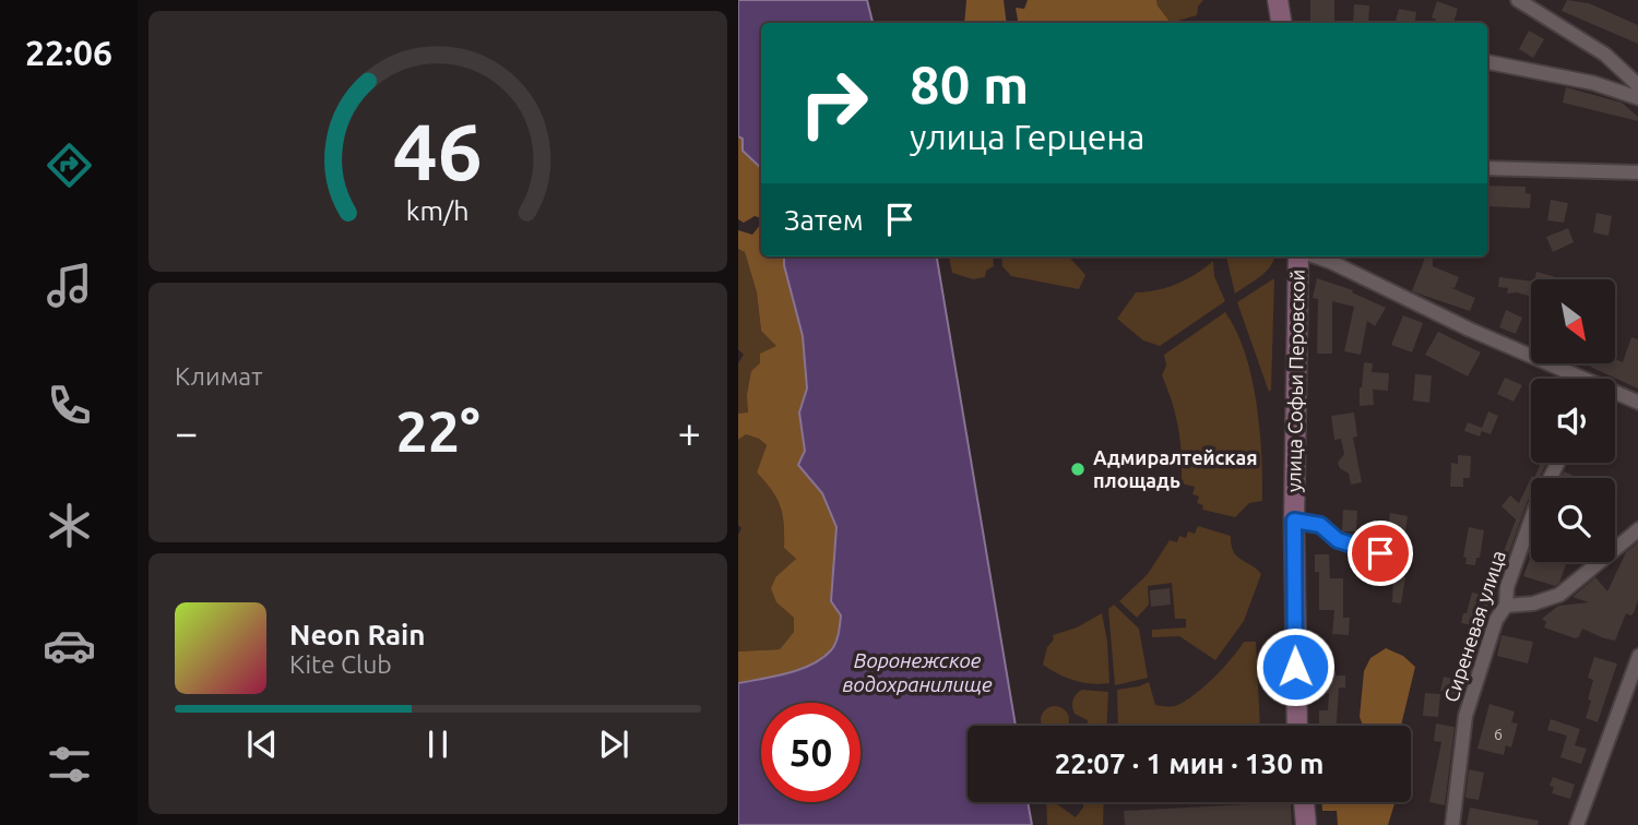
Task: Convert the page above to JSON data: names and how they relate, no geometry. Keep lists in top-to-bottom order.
{
  "streets": {
    "main road": ["улица Софьи Перовской"],
    "street": ["Сиреневая улица"]
  },
  "water": ["Воронежское водохранилище"],
  "places": ["Адмиралтейская площадь"],
  "house_numbers": ["6"],
  "north": "bottom right",
  "page": {
    "tabs": "22:06",
    "turn": ["80 m", "улица Герцена"],
    "then": "Затем",
    "tile": "Климат",
    "heat": ["−", "22°", "+"],
    "song": ["Neon Rain", "Kite Club"],
    "limit": "50",
    "trip": "22:07 · 1 мин · 130 m",
    "gauge": ["46", "km/h"]
  }
}
